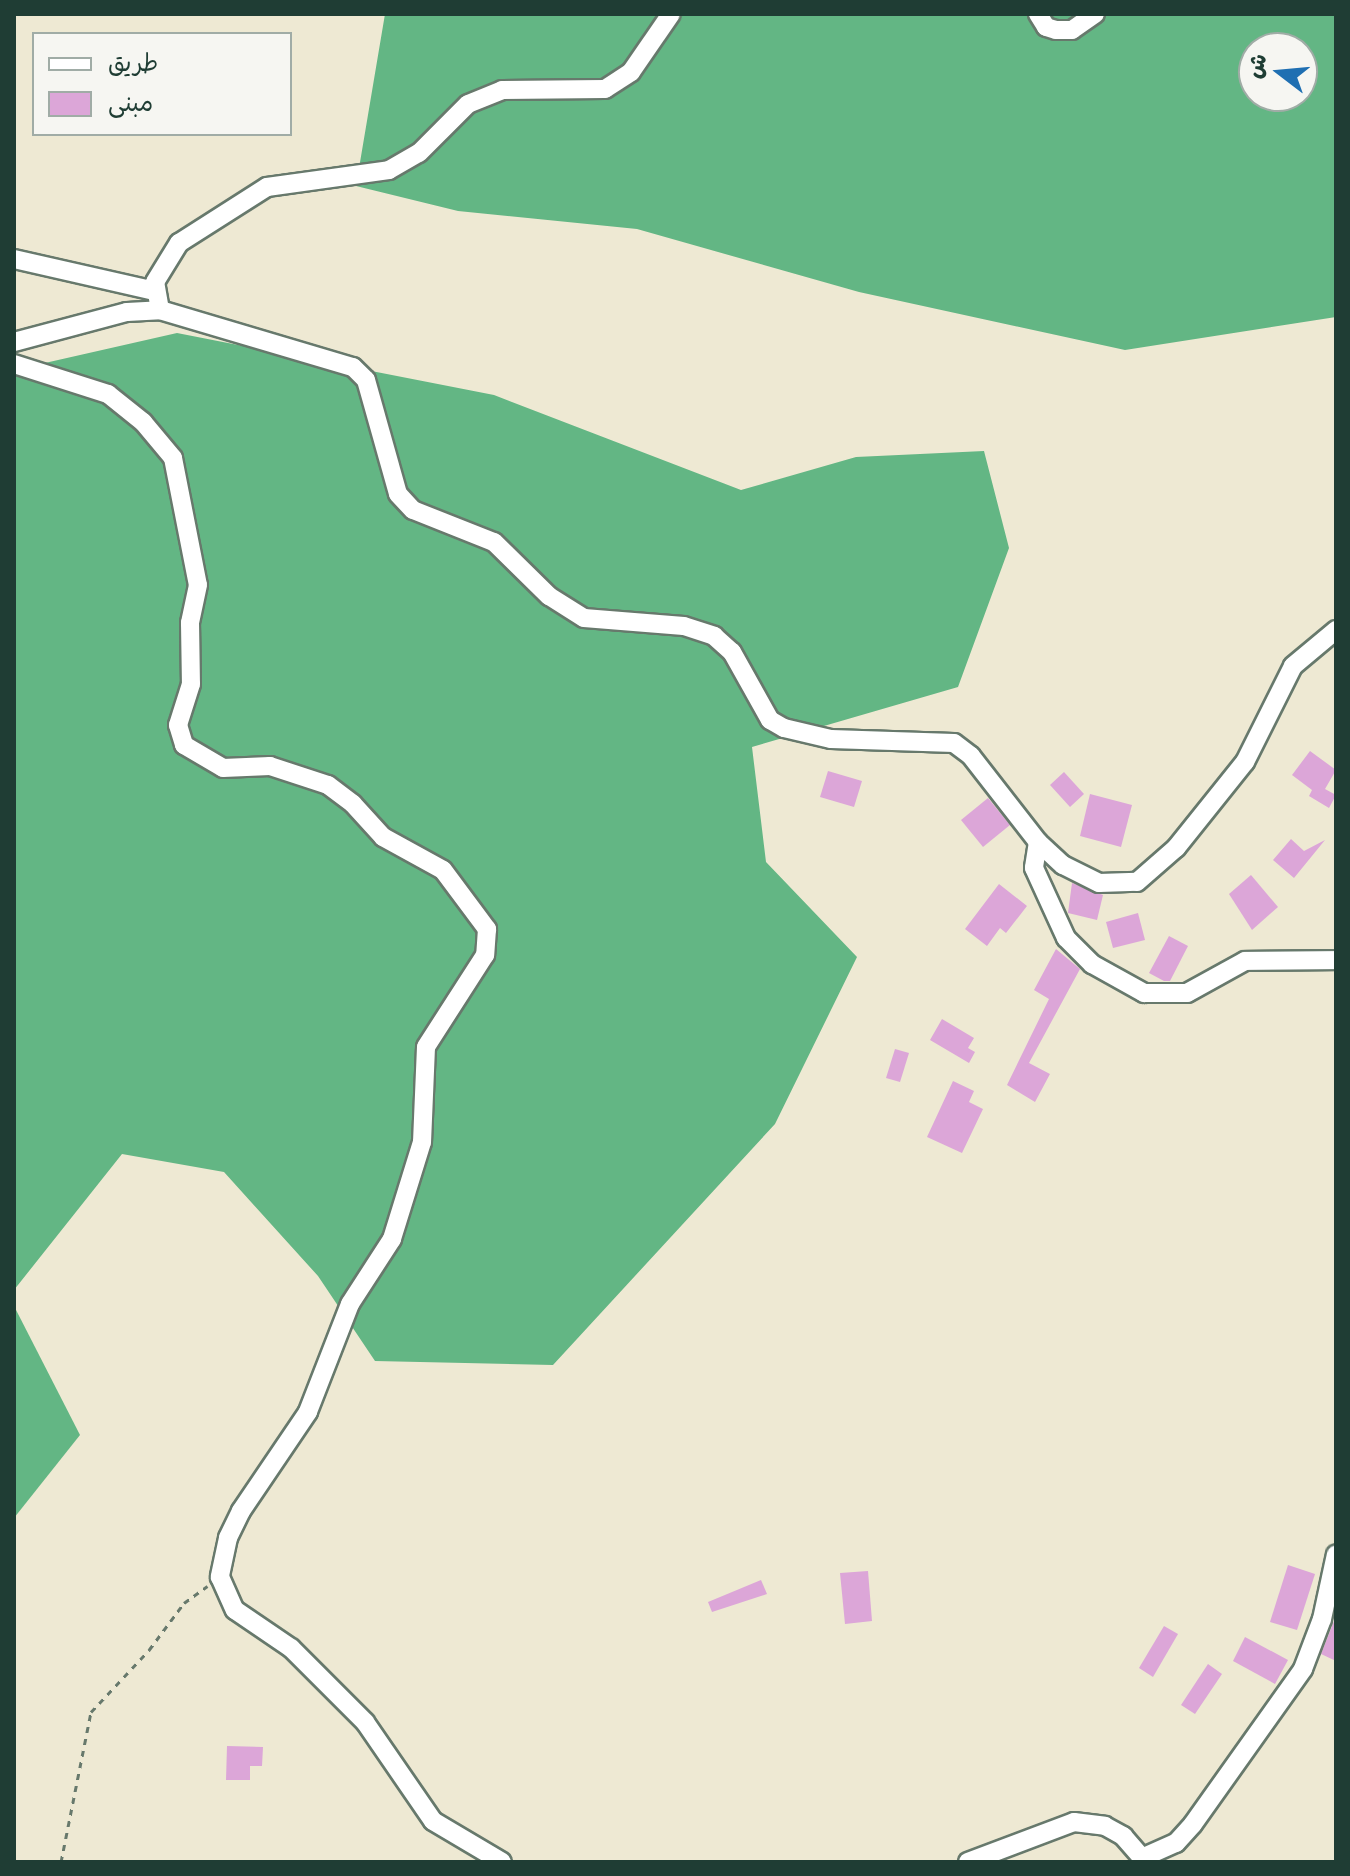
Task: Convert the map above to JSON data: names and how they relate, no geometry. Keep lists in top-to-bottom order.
{
  "legend": ["طريق", "مبنى"],
  "north": "left"
}
